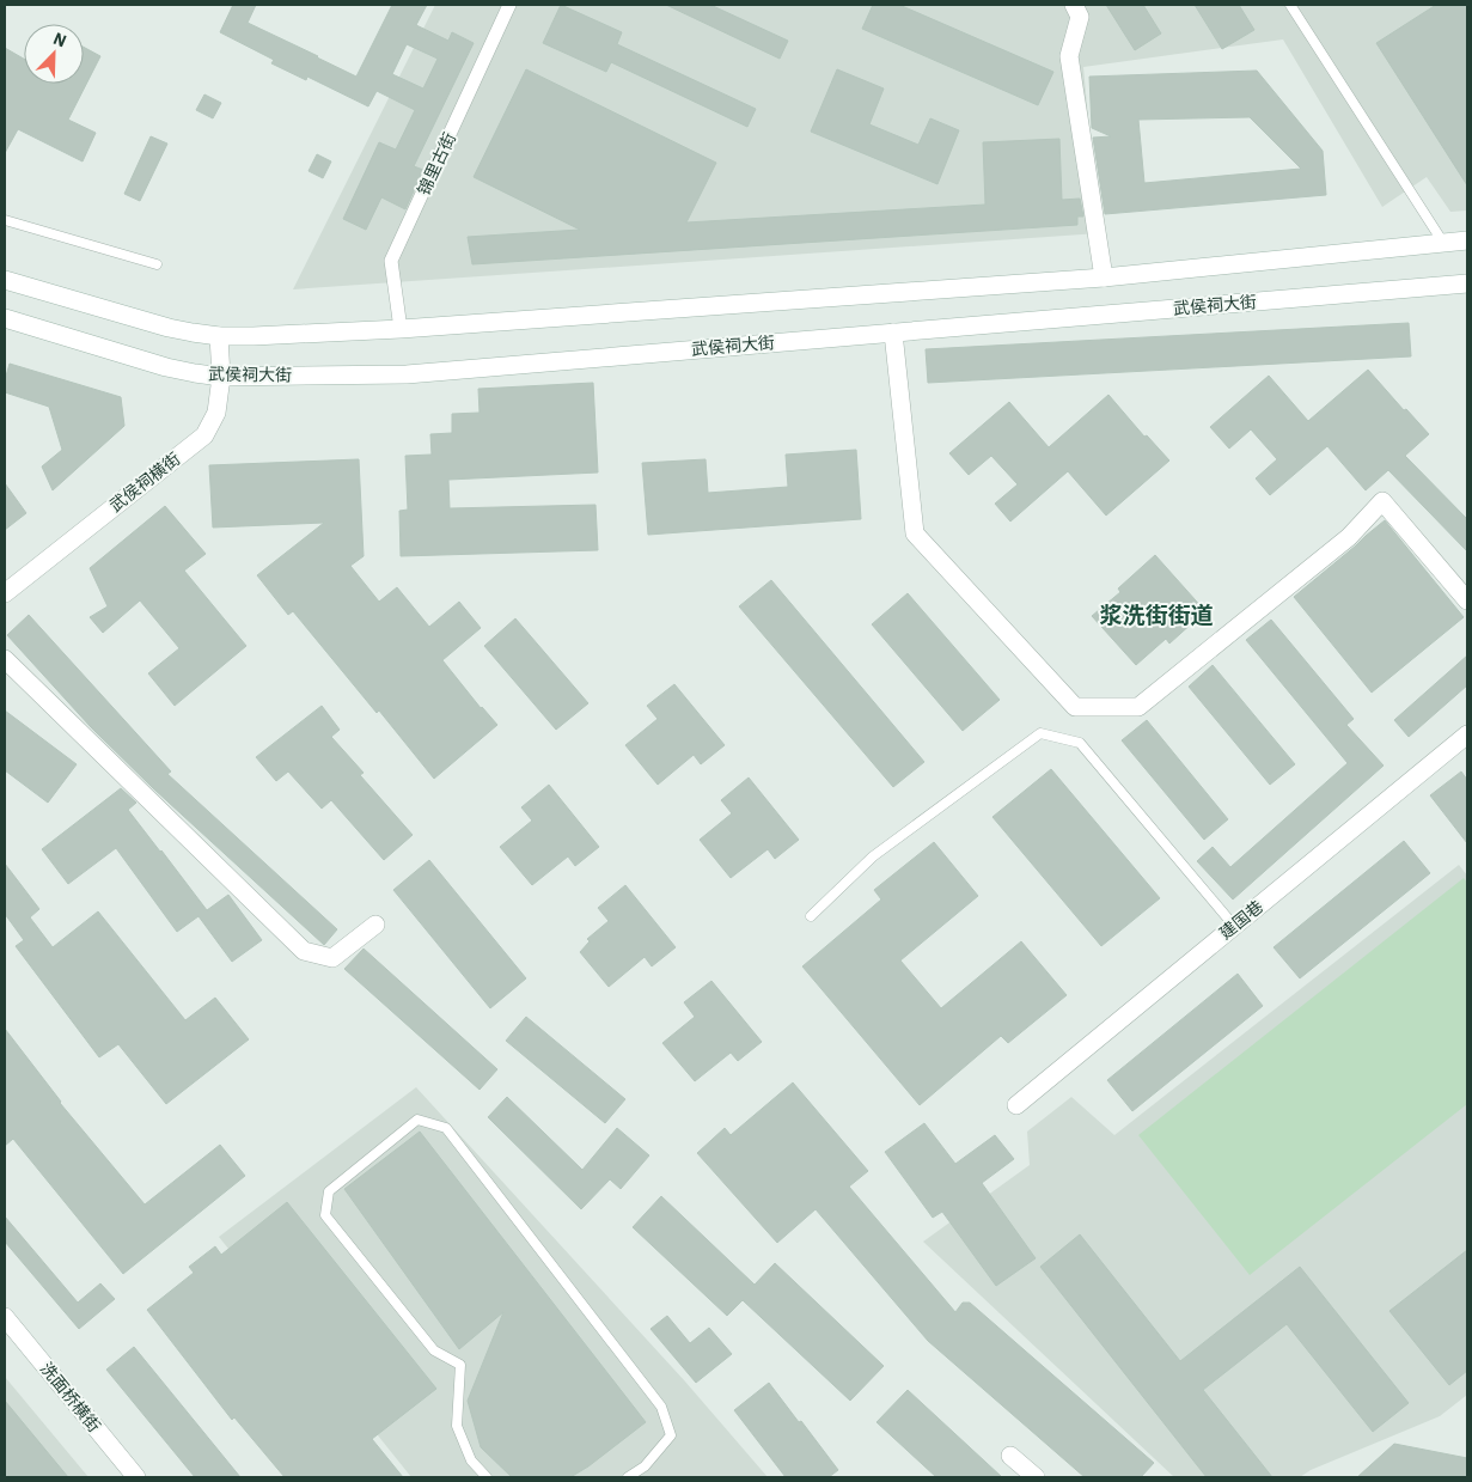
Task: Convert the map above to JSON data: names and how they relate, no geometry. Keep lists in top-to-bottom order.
{
  "streets": {
    "main road": [
      "武侯祠大街",
      "武侯祠横街",
      "建国巷",
      "洗面桥横街"
    ],
    "street": ["锦里古街"]
  },
  "crossings": [
    ["武侯祠大街", "武侯祠横街"]
  ],
  "districts": ["浆洗街街道"],
  "north": "top right"
}
